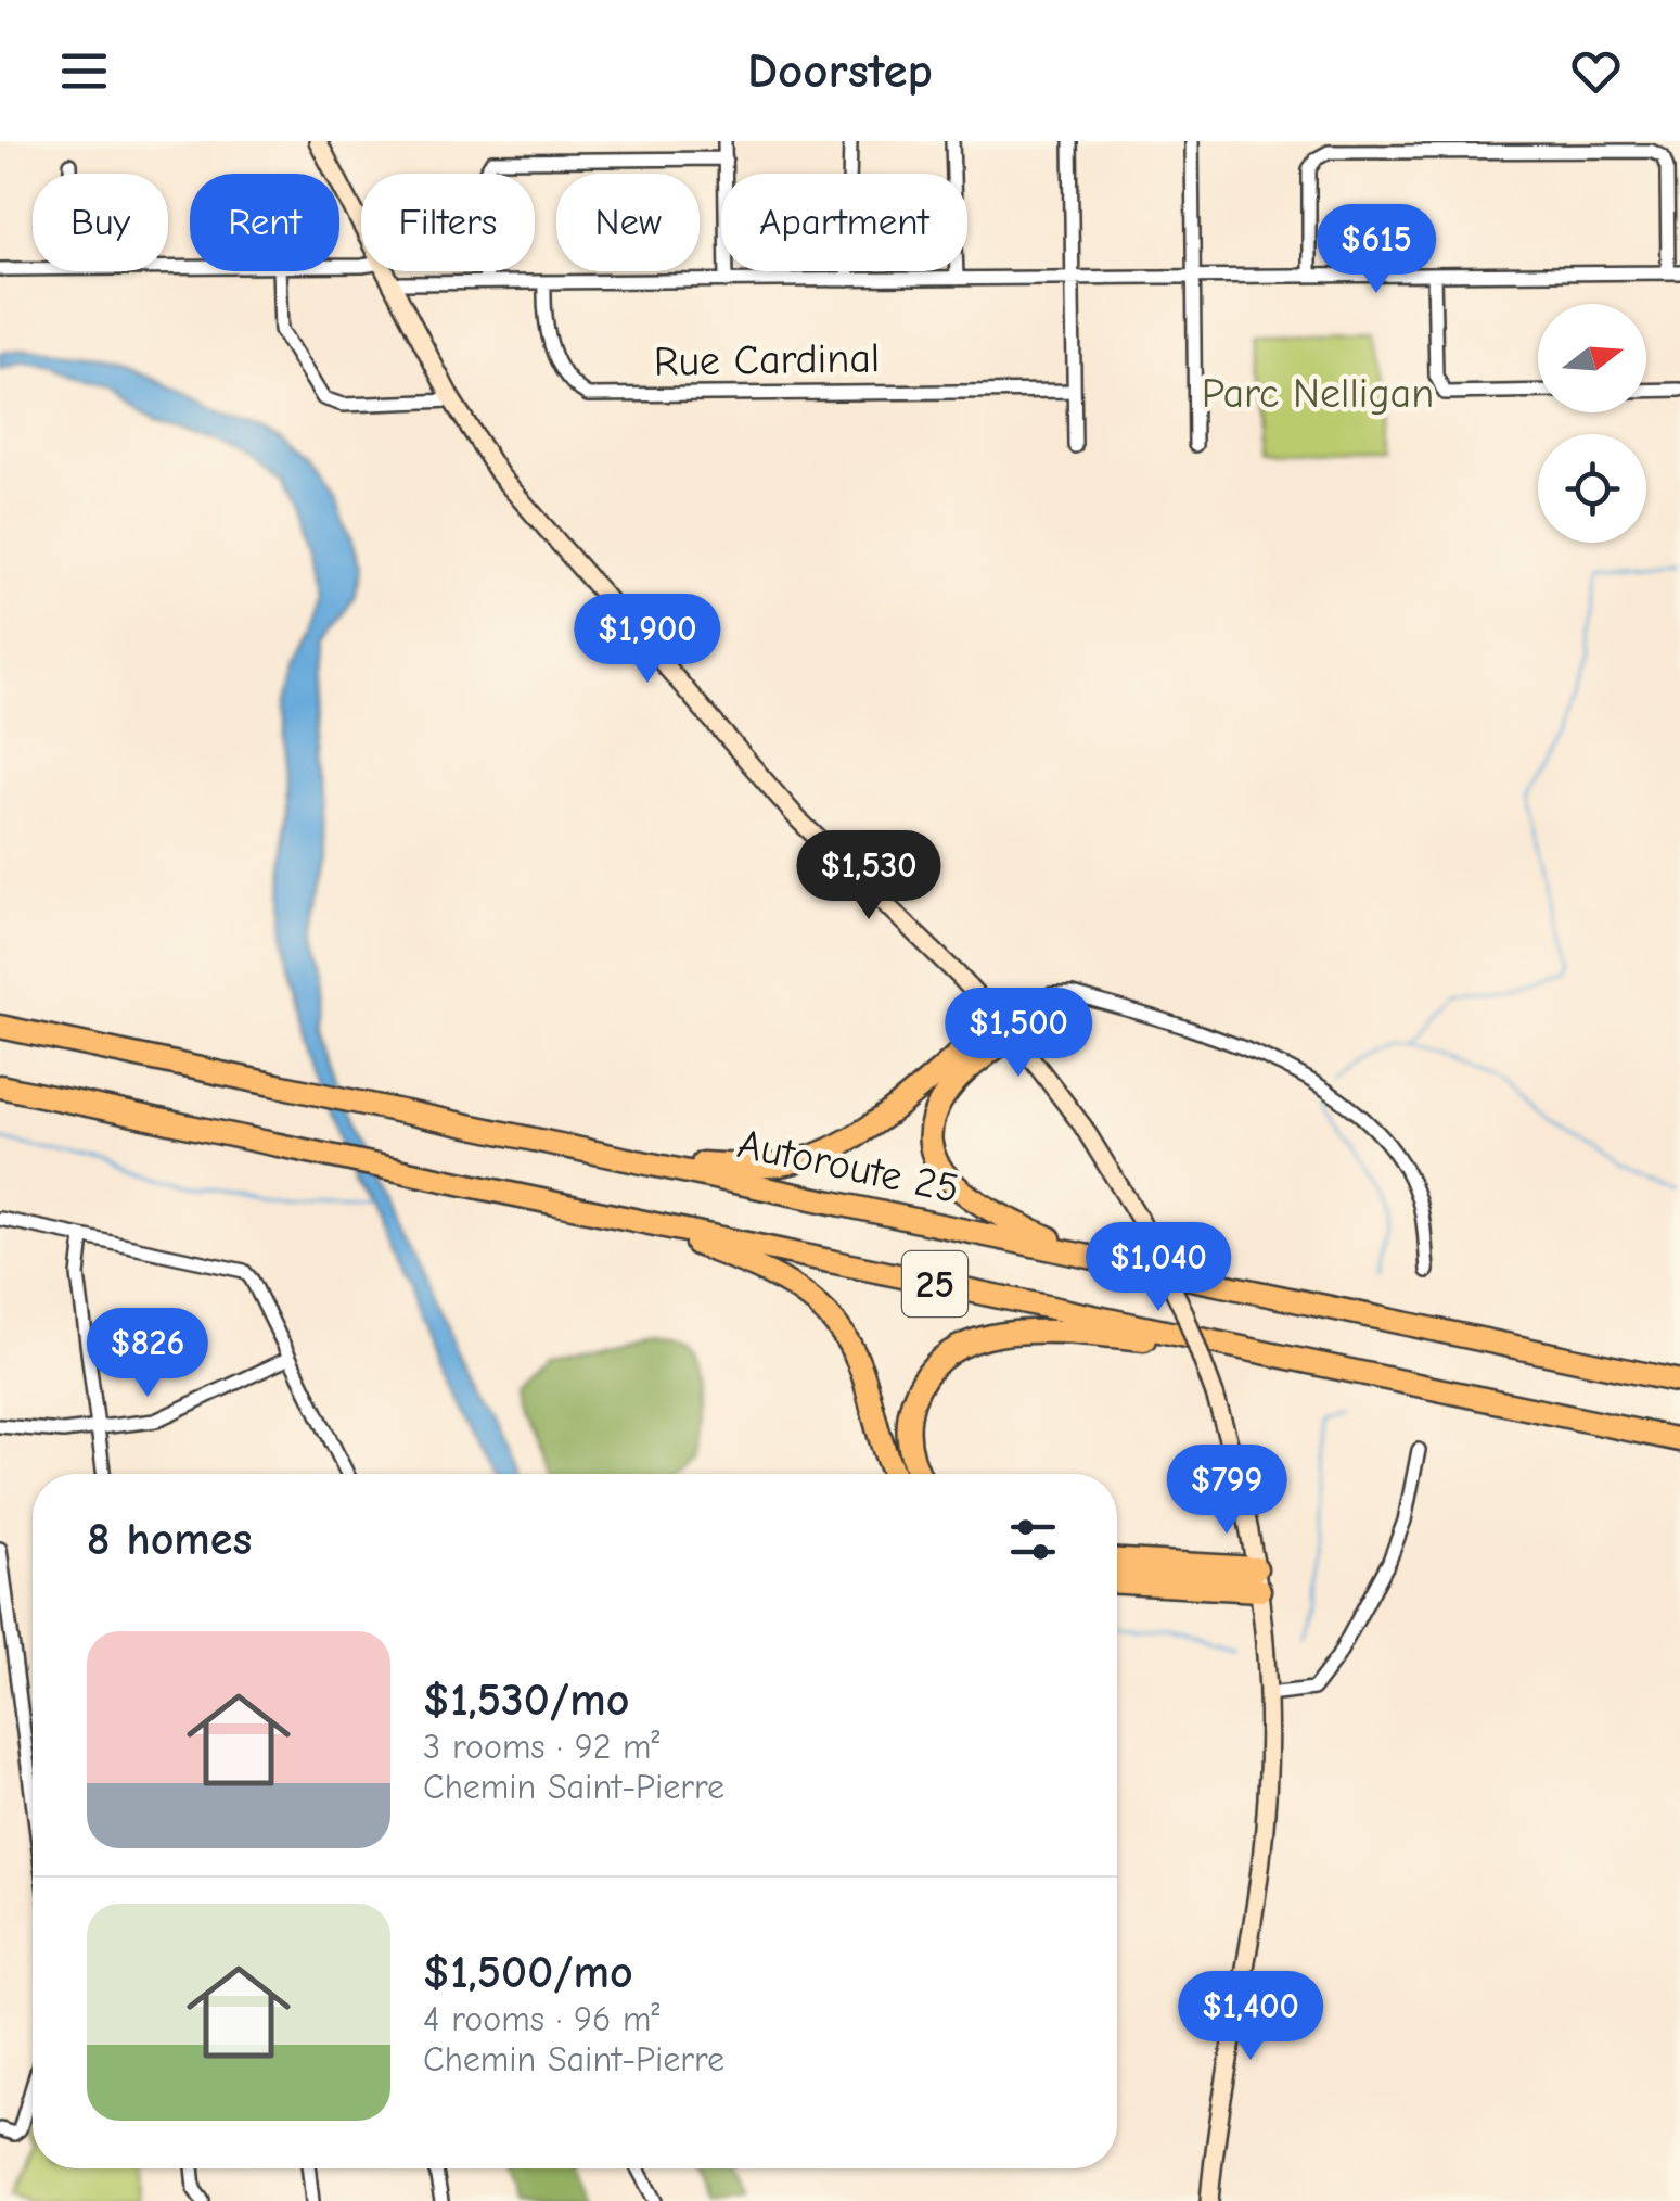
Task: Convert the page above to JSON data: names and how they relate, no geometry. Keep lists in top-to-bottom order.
{
  "streets": {
    "highway": ["Autoroute 25", "25"],
    "street": ["Rue Cardinal"]
  },
  "parks": ["Parc Nelligan"],
  "north": "right",
  "page": {
    "header": "Doorstep",
    "chip": [
      "Buy",
      "Rent",
      "Filters",
      "New",
      "Apartment"
    ],
    "price": [
      "$615",
      "$1,900",
      "$1,530",
      "$1,500",
      "$1,040",
      "$826",
      "$799",
      "$1,400"
    ],
    "heading": "8 homes",
    "list": [
      {
        "name": "$1,530/mo",
        "note": "3 rooms · 92 m² · Chemin Saint-Pierre"
      },
      {
        "name": "$1,500/mo",
        "note": "4 rooms · 96 m² · Chemin Saint-Pierre"
      }
    ]
  }
}
